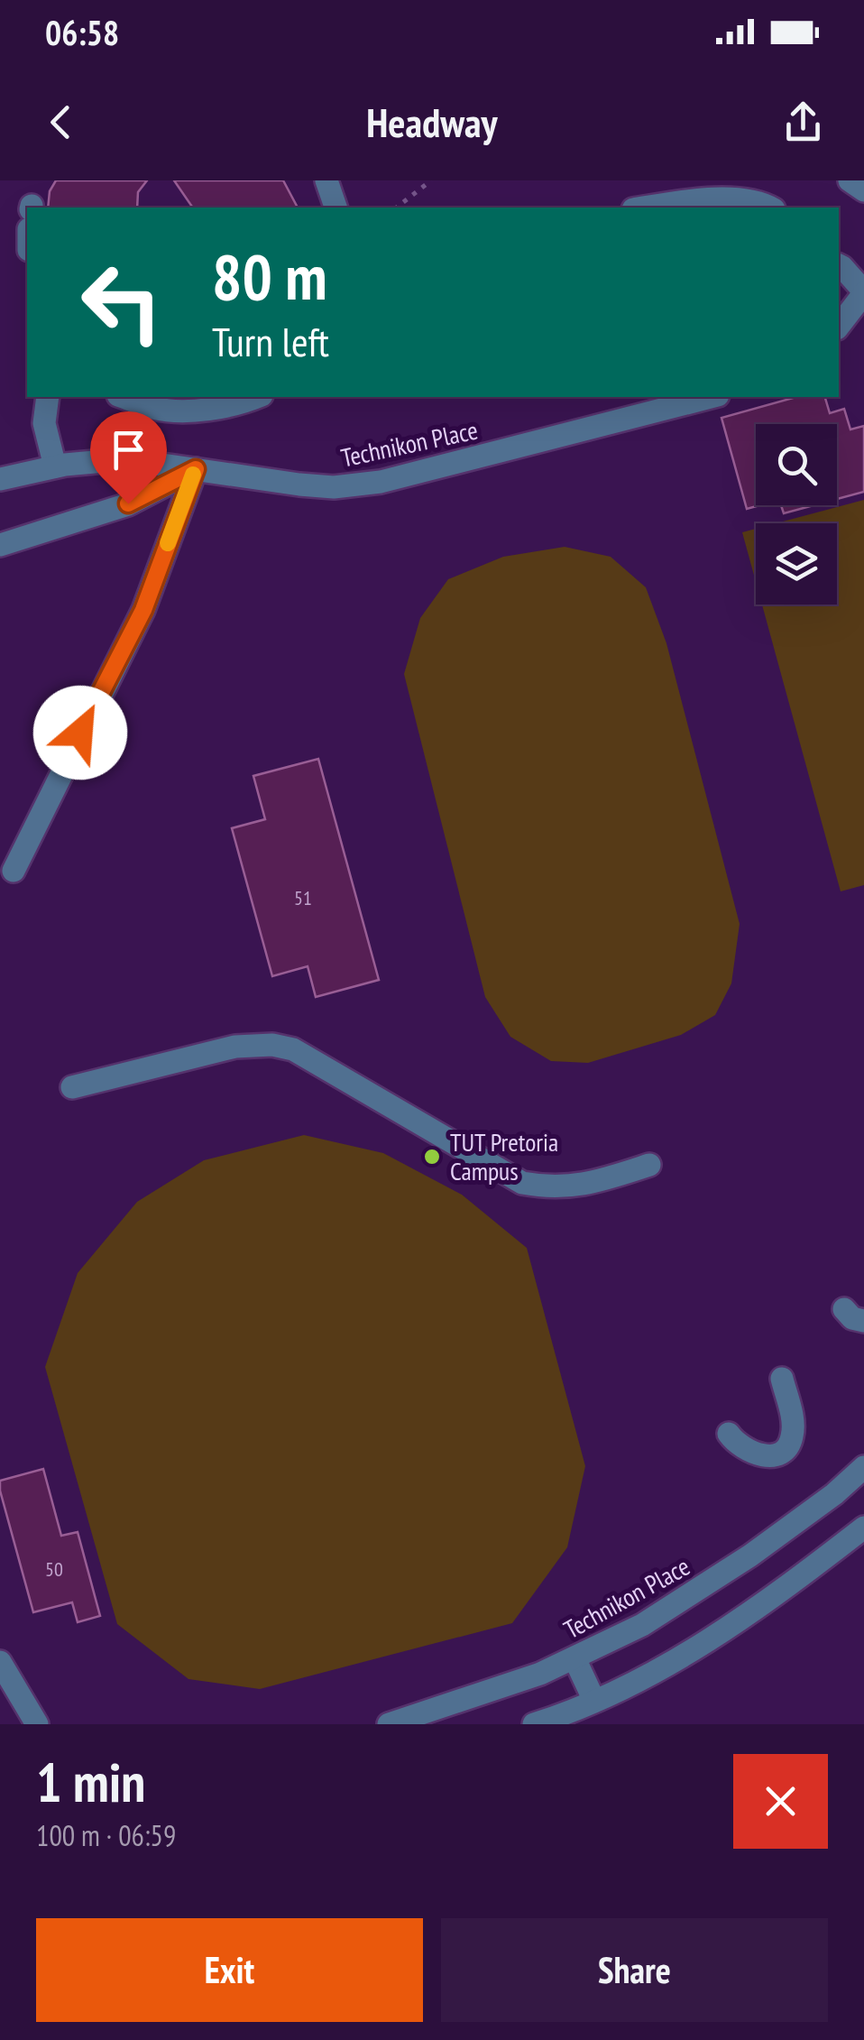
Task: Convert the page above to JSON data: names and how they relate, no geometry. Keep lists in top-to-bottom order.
{
  "streets": {
    "street": ["Technikon Place"]
  },
  "places": ["TUT Pretoria Campus"],
  "house_numbers": ["51", "50"],
  "page": {
    "status": "06:58",
    "header": "Headway",
    "turn": ["80 m", "Turn left"],
    "heading": ["1 min", "100 m · 06:59"],
    "buttons": ["Exit", "Share"]
  }
}
